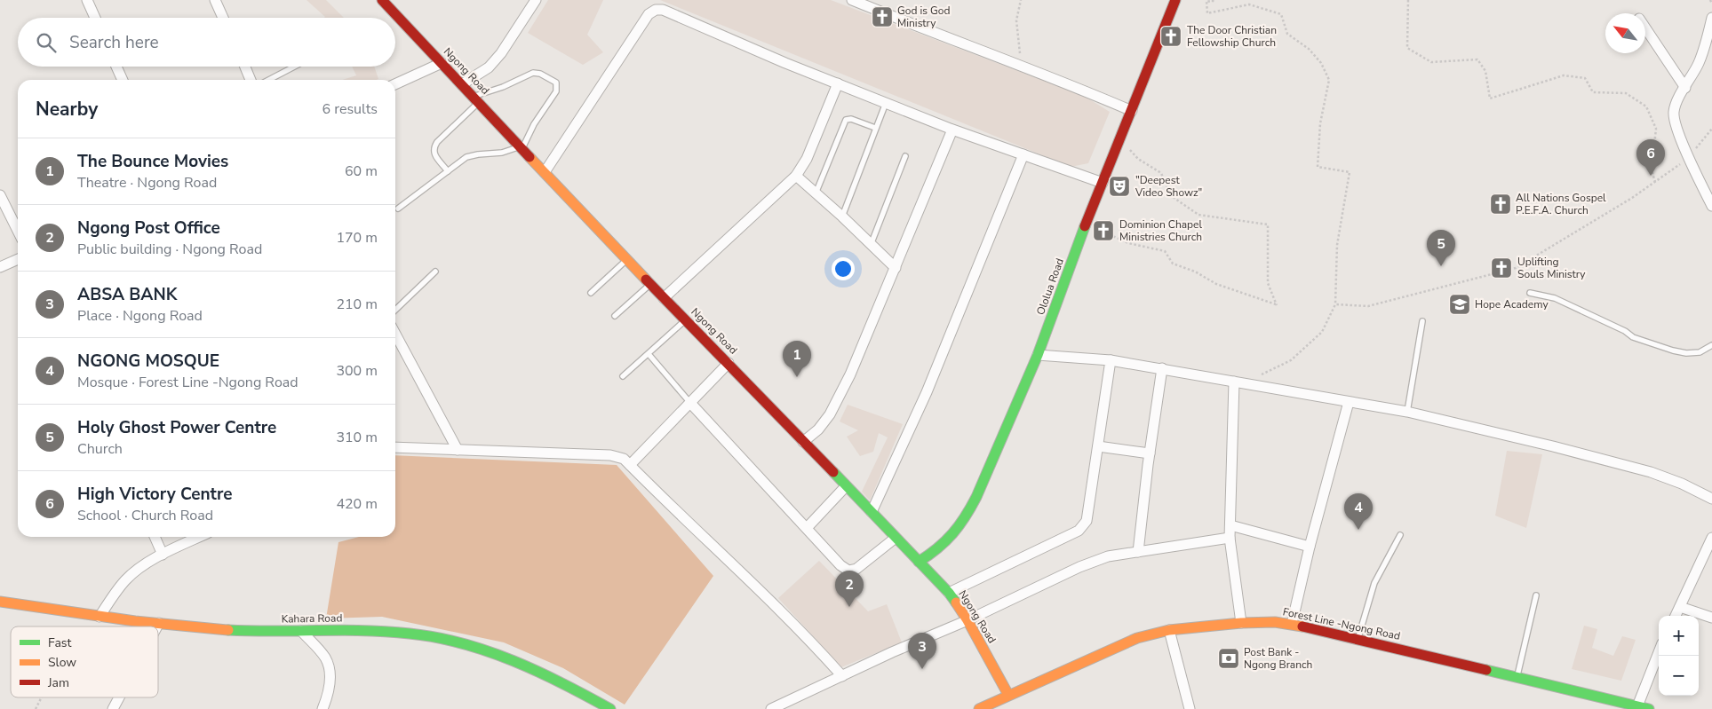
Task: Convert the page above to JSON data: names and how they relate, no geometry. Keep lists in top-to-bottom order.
{
  "streets": {
    "main road": [
      "Ngong Road",
      "Ololua Road",
      "Kahara Road",
      "Forest Line -Ngong Road"
    ]
  },
  "crossings": [
    ["Ngong Road", "Ololua Road"],
    ["Ngong Road", "Forest Line -Ngong Road"]
  ],
  "places": {
    "church": [
      "God is God Ministry",
      "The Door Christian Fellowship Church",
      "All Nations Gospel P.E.F.A. Church",
      "Dominion Chapel Ministries Church",
      "Uplifting Souls Ministry"
    ],
    "theatre": ["\"Deepest Video Showz\""],
    "school or university": ["Hope Academy"],
    "bank": ["Post Bank - Ngong Branch"]
  },
  "legend": ["Fast", "Slow", "Jam"],
  "north": "top left",
  "page": {
    "search": "Search here",
    "heading": ["Nearby", "6 results"],
    "list": [
      {
        "mark": "1",
        "name": "The Bounce Movies",
        "note": "Theatre · Ngong Road",
        "value": "60 m"
      },
      {
        "mark": "2",
        "name": "Ngong Post Office",
        "note": "Public building · Ngong Road",
        "value": "170 m"
      },
      {
        "mark": "3",
        "name": "ABSA BANK",
        "note": "Place · Ngong Road",
        "value": "210 m"
      },
      {
        "mark": "4",
        "name": "NGONG MOSQUE",
        "note": "Mosque · Forest Line -Ngong Road",
        "value": "300 m"
      },
      {
        "mark": "5",
        "name": "Holy Ghost Power Centre",
        "note": "Church",
        "value": "310 m"
      },
      {
        "mark": "6",
        "name": "High Victory Centre",
        "note": "School · Church Road",
        "value": "420 m"
      }
    ],
    "pins": [
      "6",
      "5",
      "1",
      "4",
      "2",
      "3"
    ],
    "map_buttons": ["+", "−"]
  }
}
